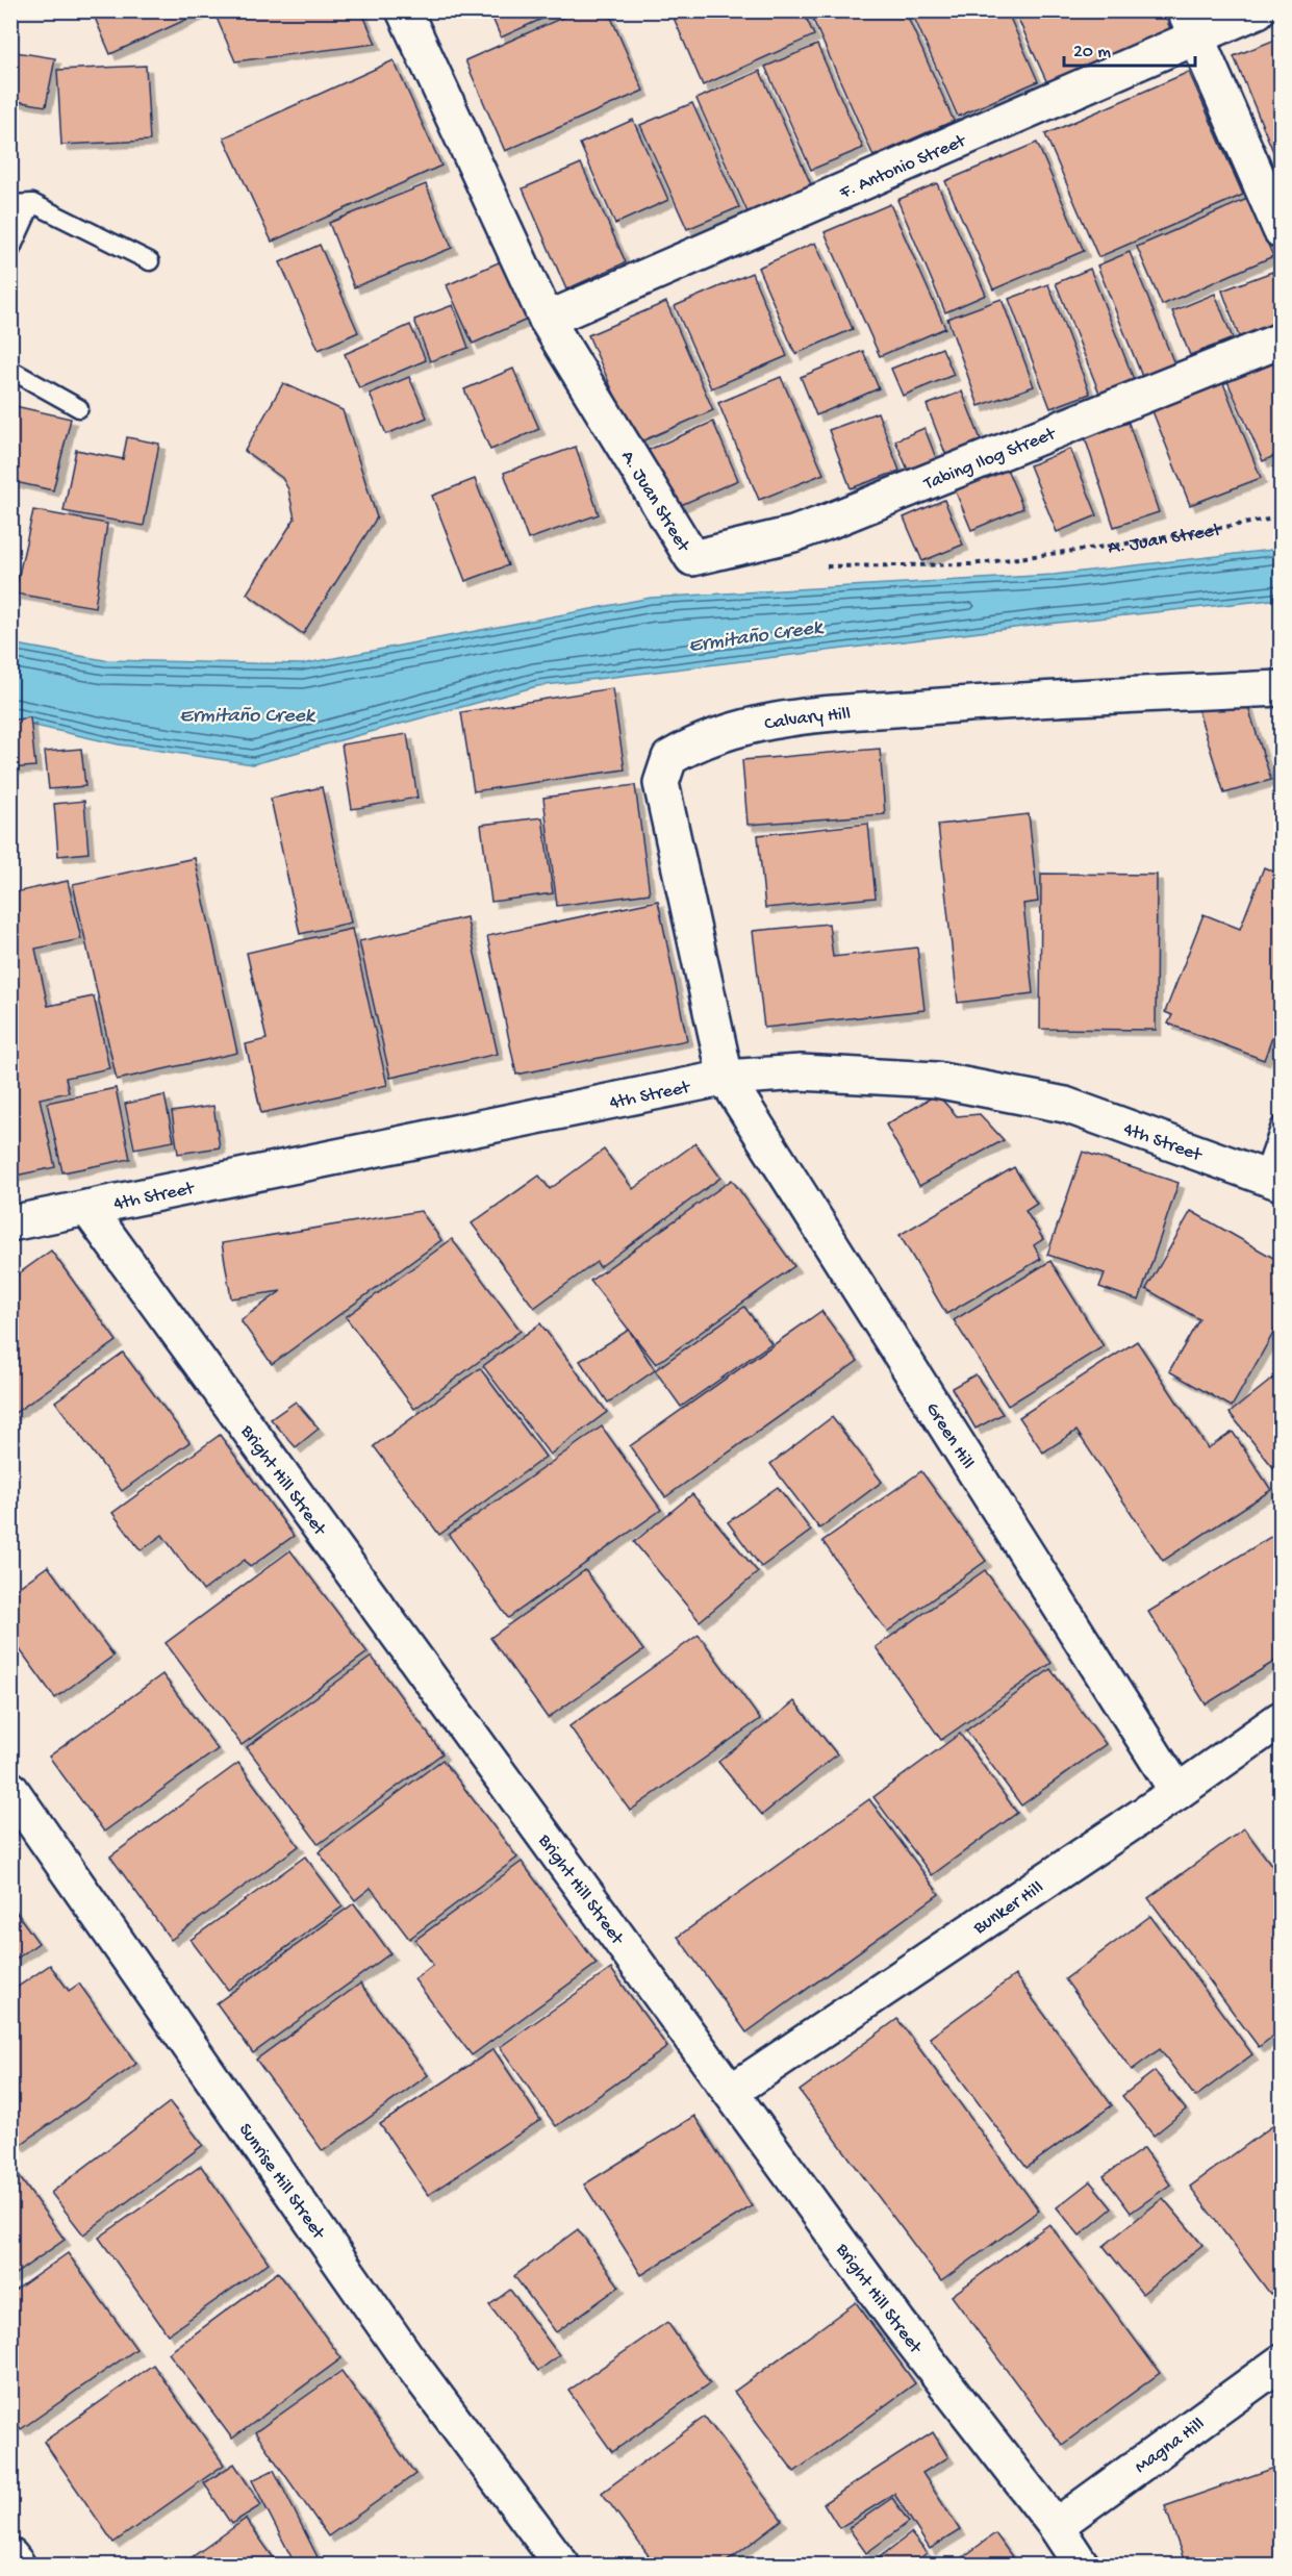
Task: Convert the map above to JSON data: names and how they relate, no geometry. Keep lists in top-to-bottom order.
{
  "streets": {
    "street": [
      "F. Antonio Street",
      "Tabing Ilog Street",
      "A. Juan Street",
      "Calvary Hill",
      "4th Street",
      "Green Hill",
      "Bright Hill Street",
      "Bunker Hill",
      "Sunrise Hill Street",
      "Magna Hill"
    ]
  },
  "crossings": [
    ["F. Antonio Street", "A. Juan Street"],
    ["Tabing Ilog Street", "A. Juan Street"],
    ["Calvary Hill", "4th Street"],
    ["Calvary Hill", "Green Hill"],
    ["4th Street", "Green Hill"],
    ["4th Street", "Bright Hill Street"],
    ["Green Hill", "Bunker Hill"],
    ["Bright Hill Street", "Bunker Hill"],
    ["Bright Hill Street", "Magna Hill"]
  ],
  "water": ["Ermitaño Creek"],
  "scale_bar": "20 m"
}
